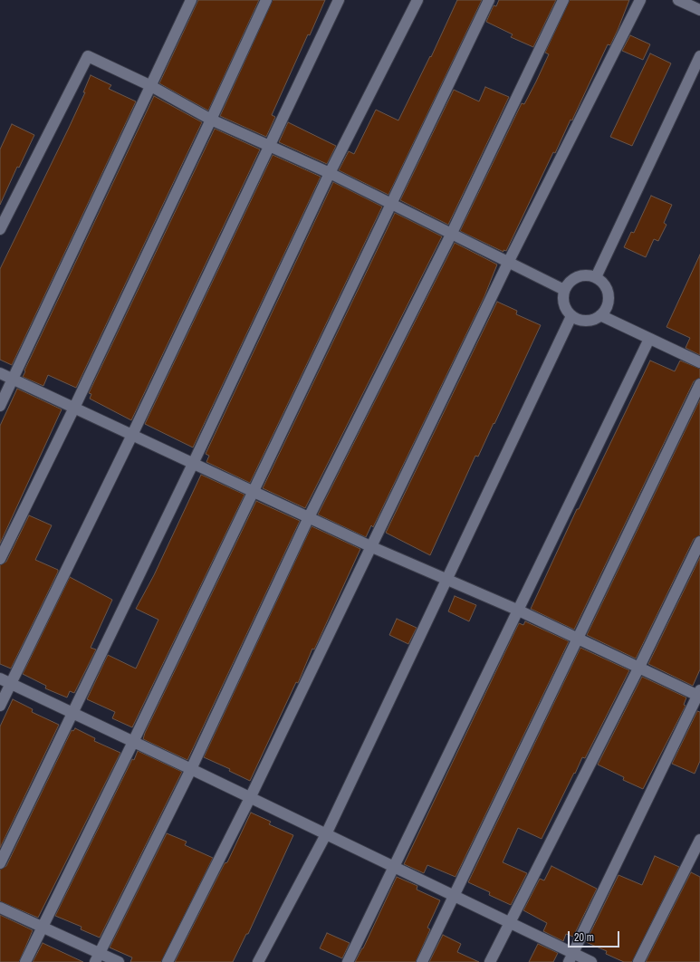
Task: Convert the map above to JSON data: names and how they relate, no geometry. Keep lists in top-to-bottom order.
{
  "scale_bar": "20 m"
}
